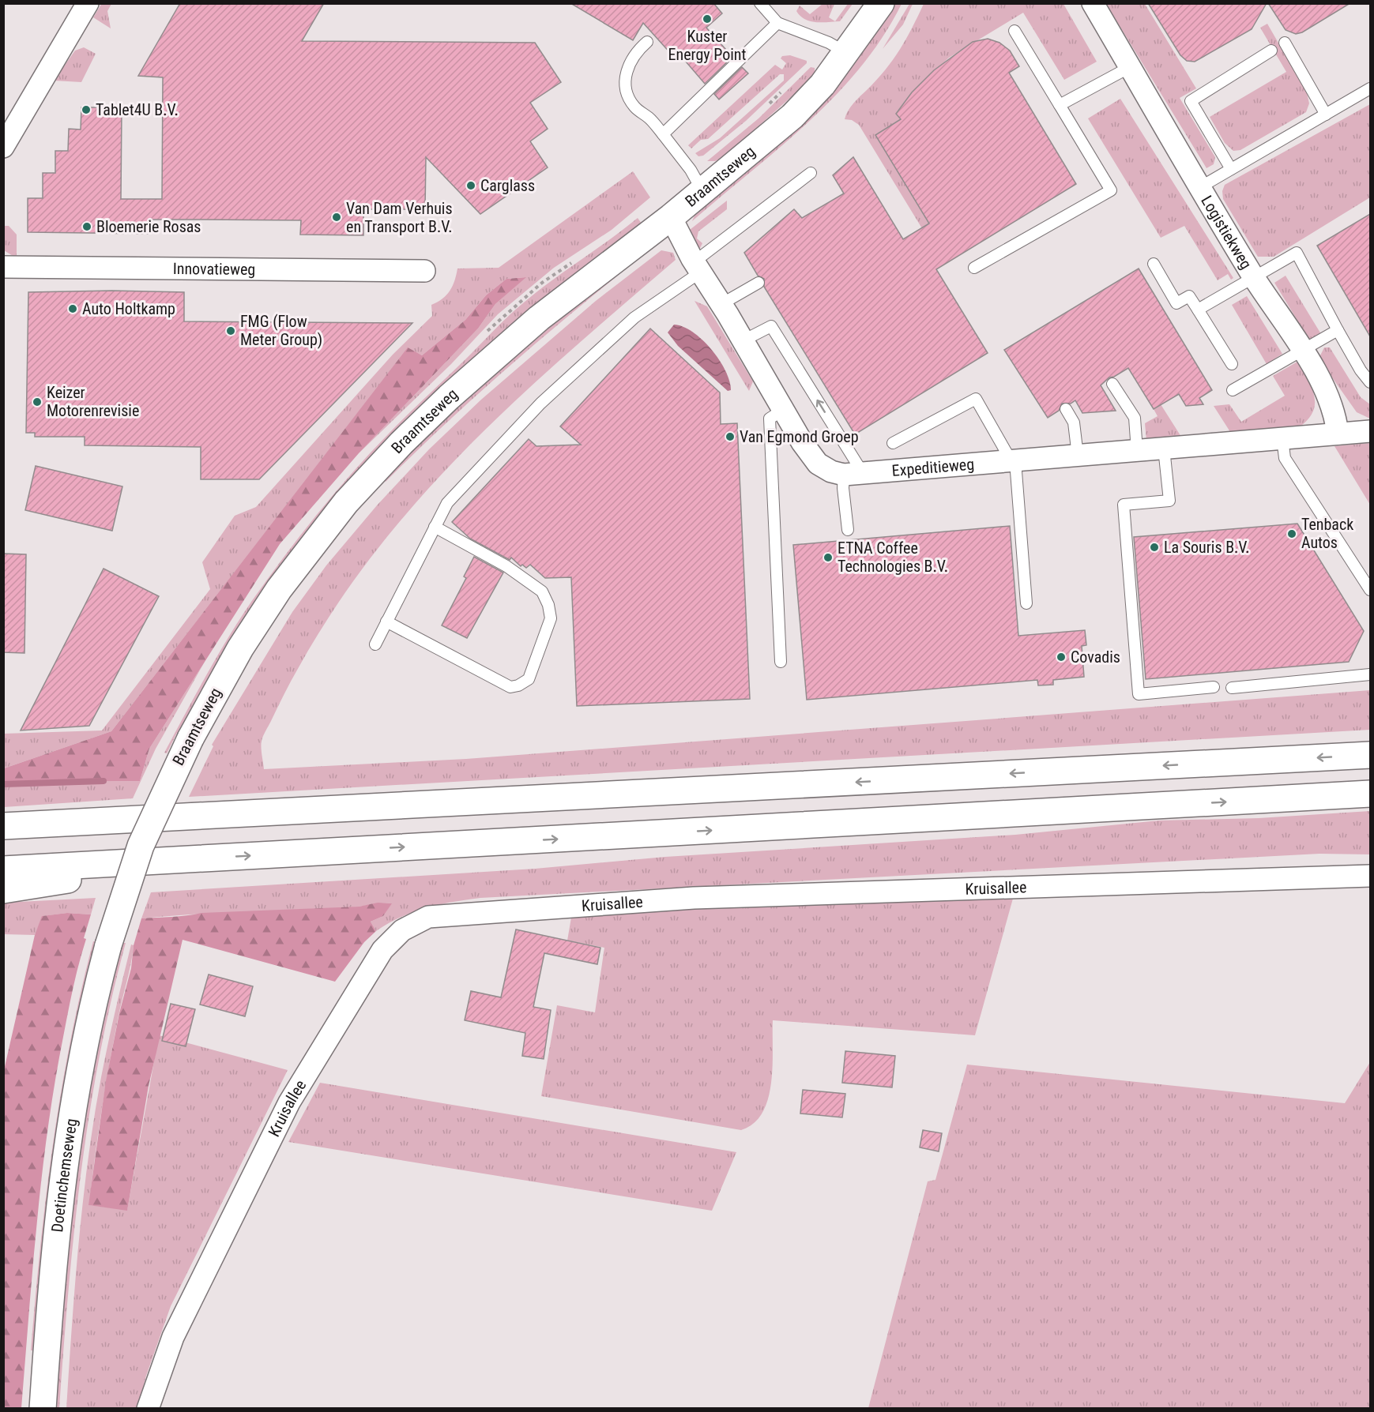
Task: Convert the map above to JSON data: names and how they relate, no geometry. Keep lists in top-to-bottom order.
{
  "streets": {
    "main road": ["Braamtseweg", "Doetinchemseweg"],
    "street": [
      "Logistiekweg",
      "Innovatieweg",
      "Expeditieweg",
      "Kruisallee"
    ]
  },
  "crossings": [
    ["Braamtseweg", "Expeditieweg"],
    ["Braamtseweg", "Doetinchemseweg"],
    ["Logistiekweg", "Expeditieweg"]
  ],
  "places": [
    "Kuster Energy Point",
    "Tablet4U B.V.",
    "Carglass",
    "Van Dam Verhuis en Transport B.V.",
    "Bloemerie Rosas",
    "Auto Holtkamp",
    "FMG (Flow Meter Group)",
    "Keizer Motorenrevisie",
    "Van Egmond Groep",
    "Tenback Autos",
    "La Souris B.V.",
    "ETNA Coffee Technologies B.V.",
    "Covadis"
  ]
}
